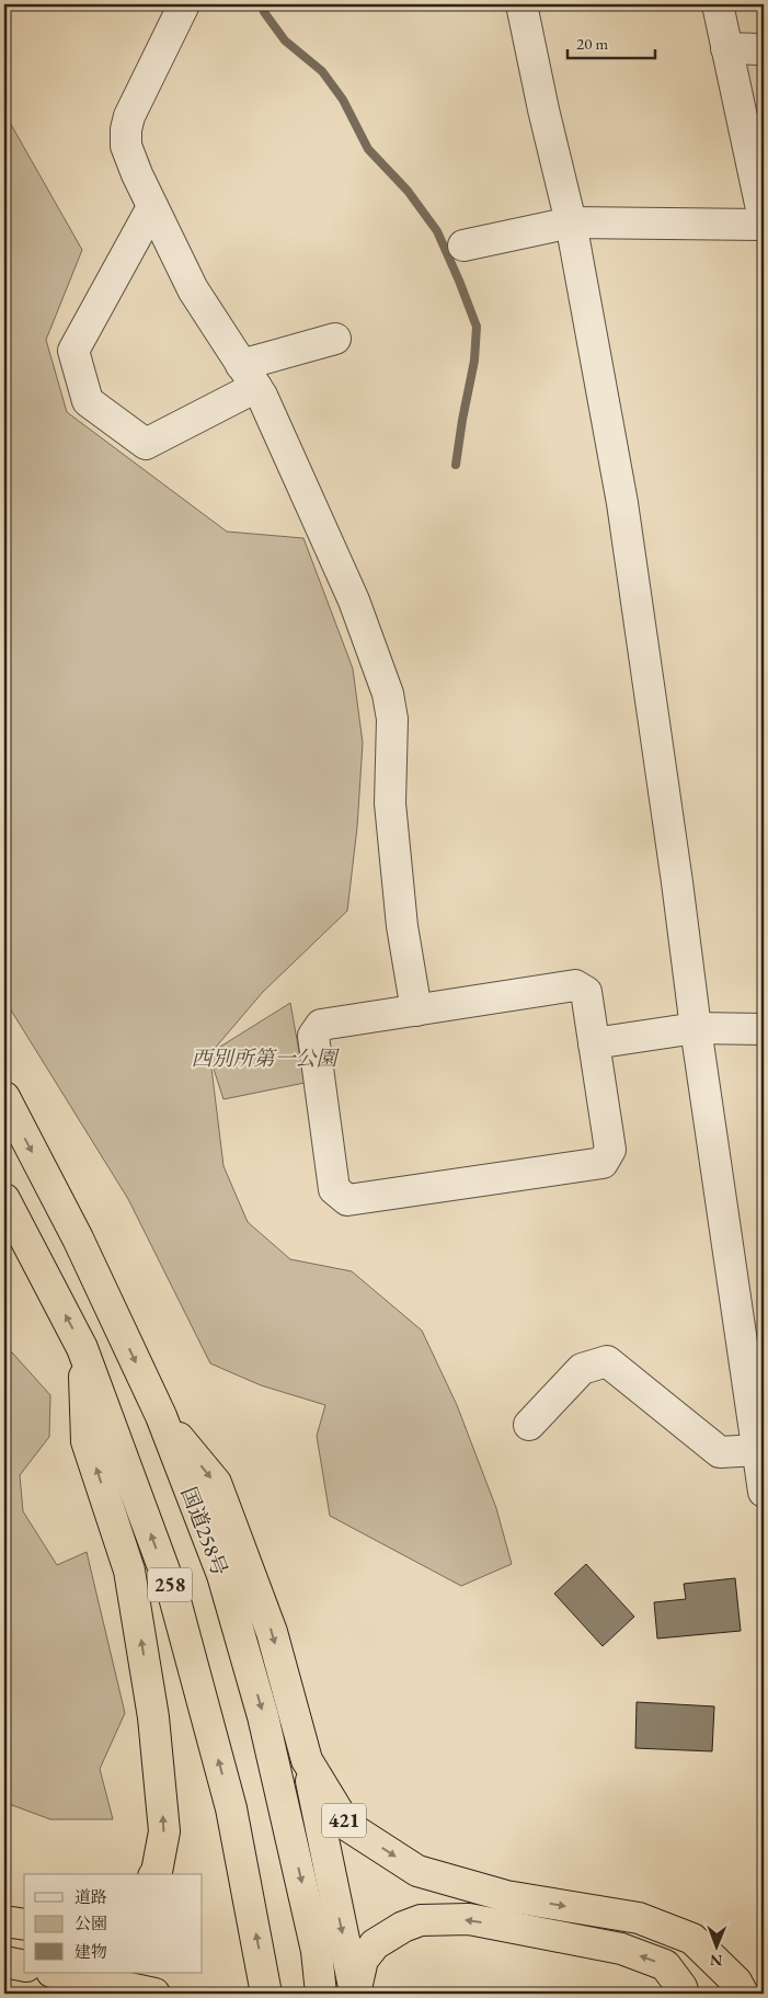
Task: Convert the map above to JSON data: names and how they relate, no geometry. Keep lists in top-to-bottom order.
{
  "streets": {
    "highway": ["国道258号", "258", "421"]
  },
  "crossings": [
    ["国道258号", "421"]
  ],
  "parks": ["西別所第一公園"],
  "legend": ["道路", "公園", "建物"],
  "scale_bar": "20 m",
  "north": "bottom"
}
